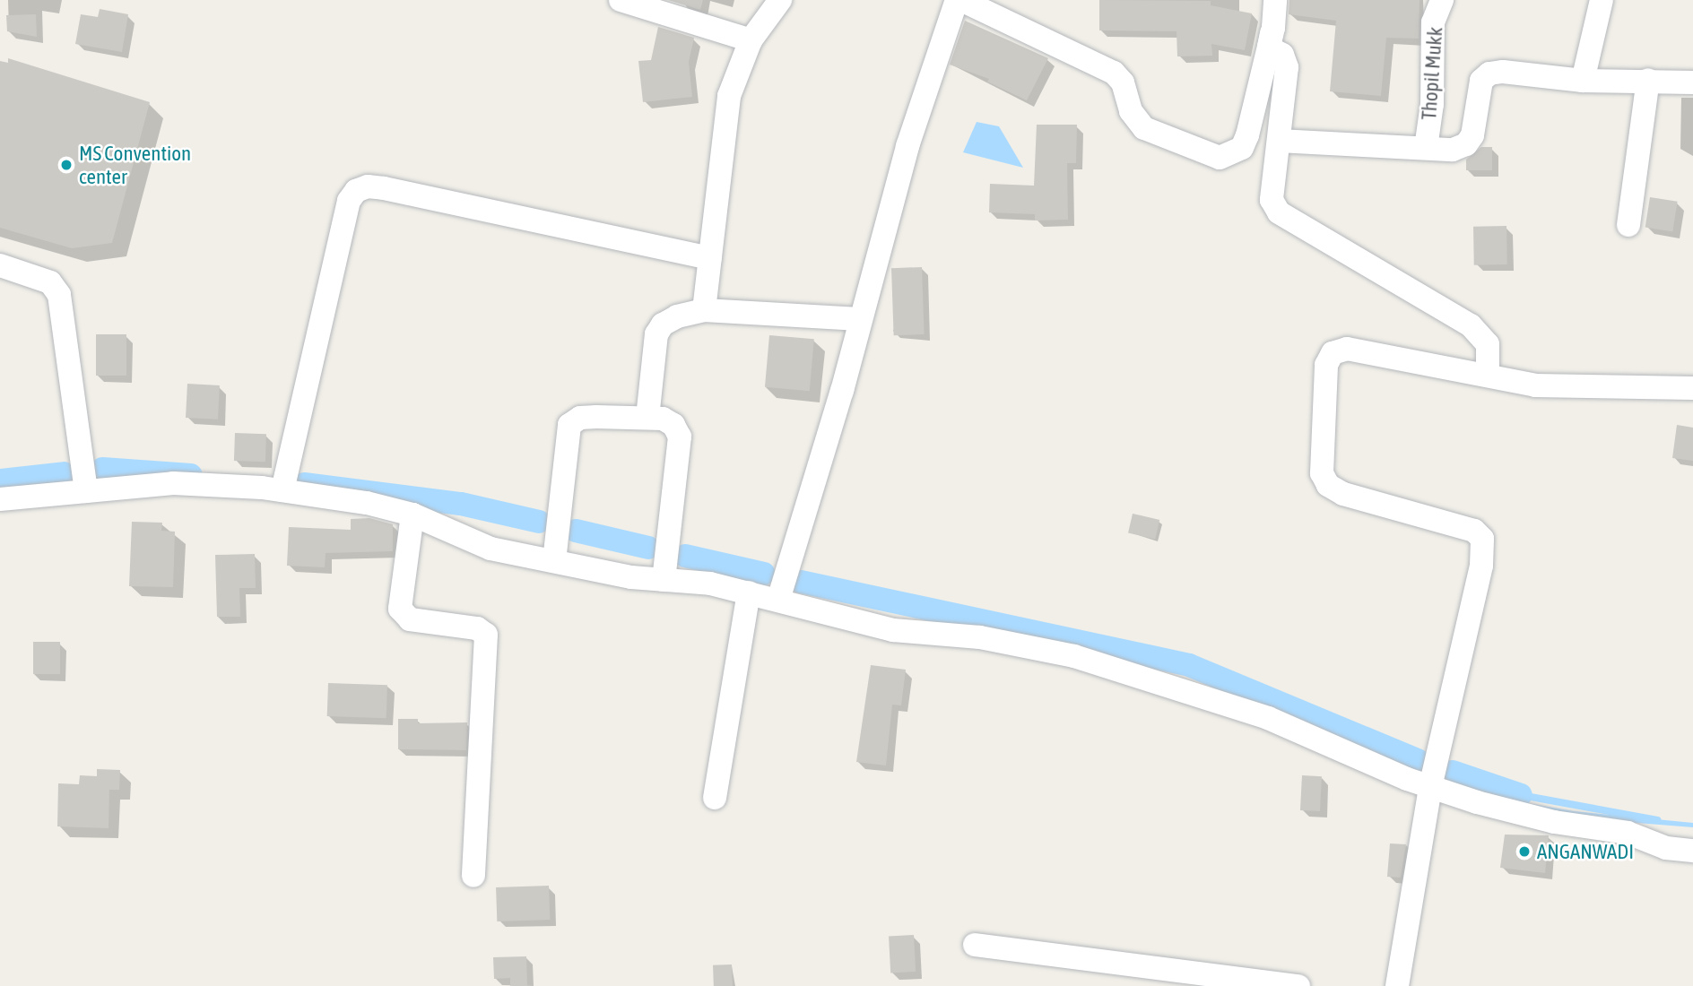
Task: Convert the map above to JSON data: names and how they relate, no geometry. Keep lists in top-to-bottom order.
{
  "streets": {
    "street": ["Thopil Mukk"]
  },
  "places": ["MS Convention center", "ANGANWADI"]
}
